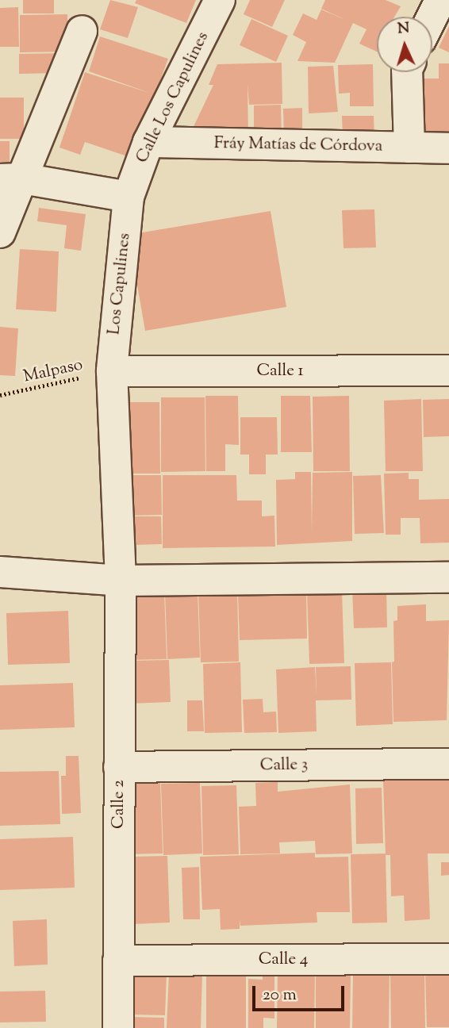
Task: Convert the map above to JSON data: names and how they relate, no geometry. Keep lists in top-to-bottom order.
{
  "streets": {
    "street": [
      "Calle Los Capulines",
      "Fráy Matías de Córdova",
      "Los Capulines",
      "Calle 1",
      "Calle 3",
      "Calle 2",
      "Calle 4"
    ],
    "path": ["Malpaso"]
  },
  "crossings": [
    ["Calle Los Capulines", "Fráy Matías de Córdova"],
    ["Calle Los Capulines", "Los Capulines"],
    ["Los Capulines", "Malpaso"],
    ["Los Capulines", "Calle 1"],
    ["Los Capulines", "Calle 2"],
    ["Malpaso", "Calle 1"],
    ["Malpaso", "Calle 2"],
    ["Calle 1", "Calle 2"],
    ["Calle 3", "Calle 2"],
    ["Calle 2", "Calle 4"]
  ],
  "scale_bar": "20 m",
  "north": "top"
}
